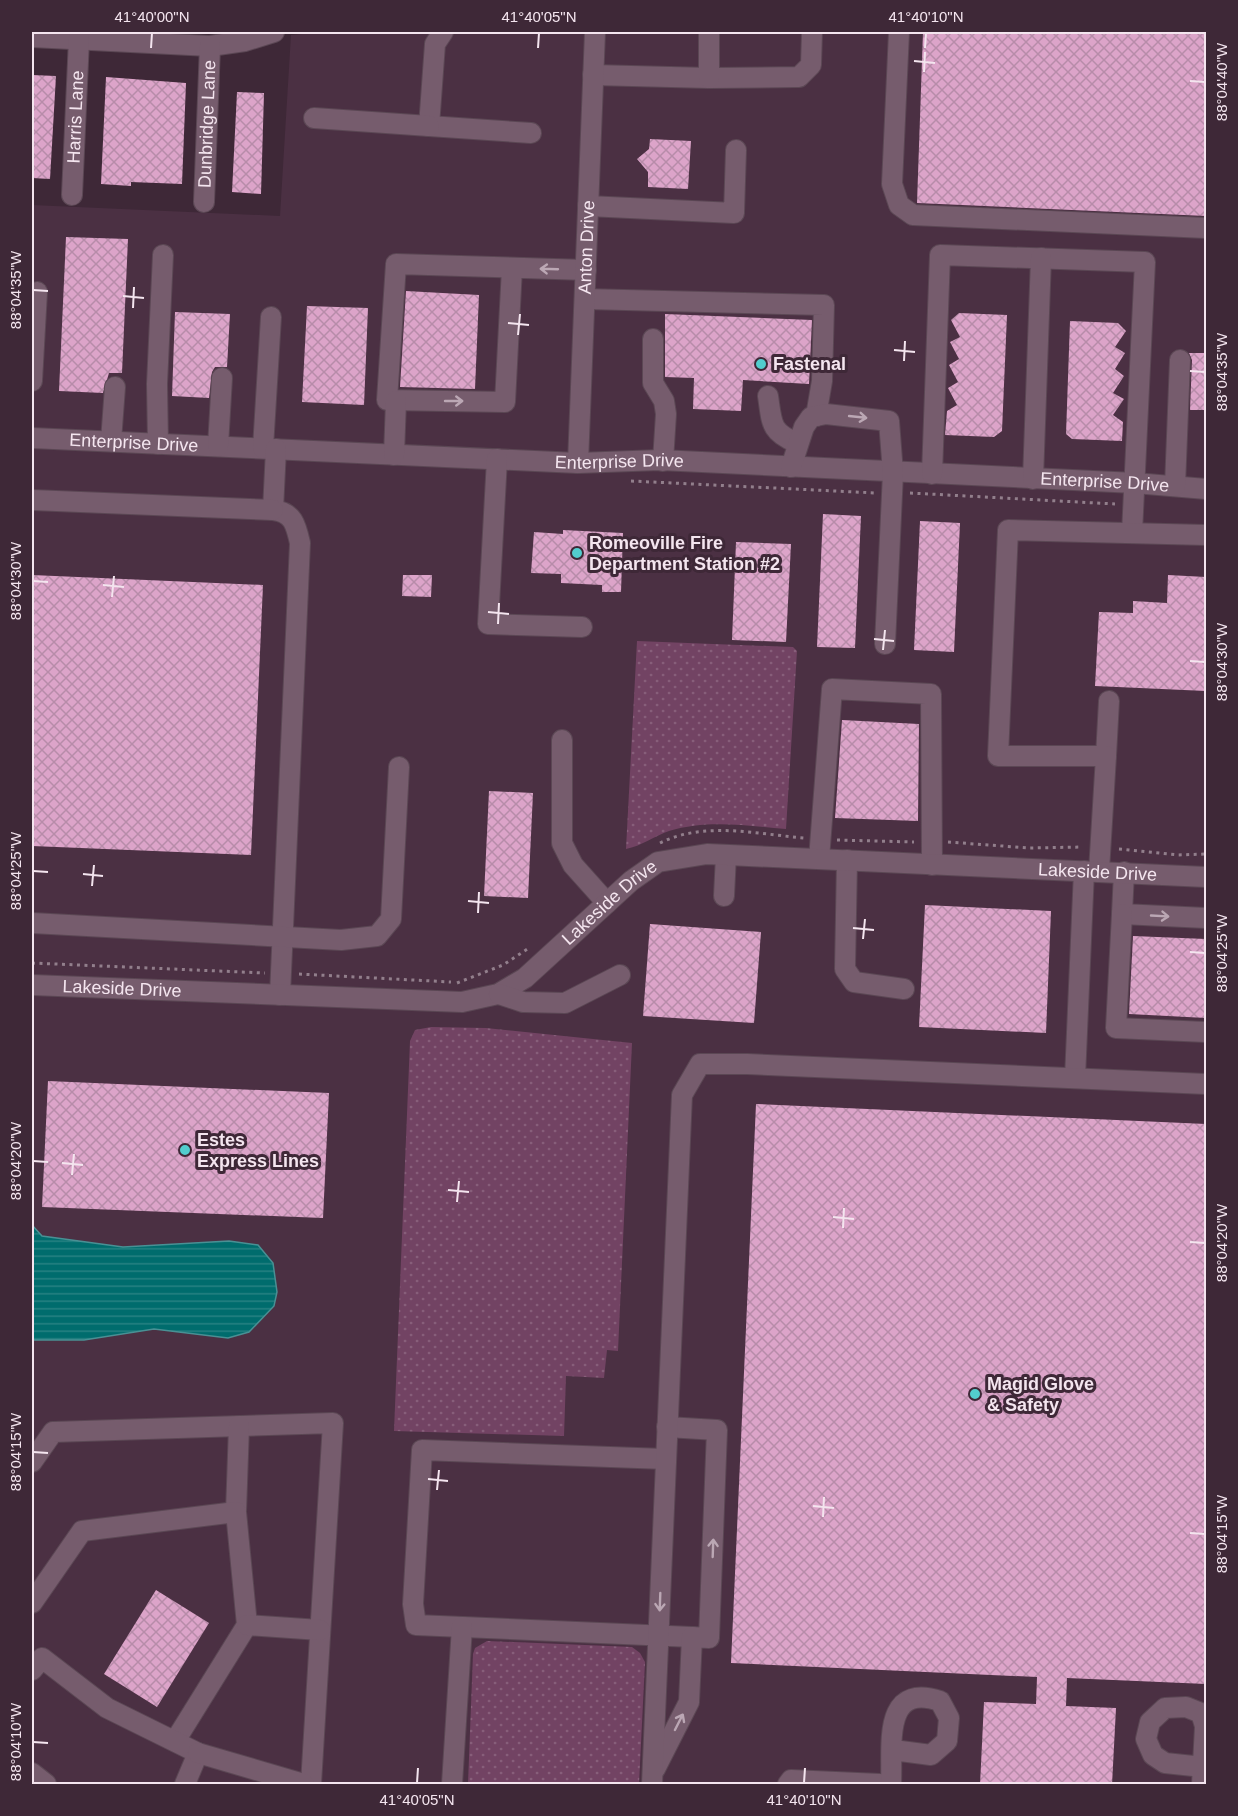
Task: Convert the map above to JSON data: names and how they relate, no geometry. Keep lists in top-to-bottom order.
{
  "streets": {
    "street": [
      "Harris Lane",
      "Dunbridge Lane",
      "Anton Drive",
      "Enterprise Drive",
      "Lakeside Drive"
    ]
  },
  "crossings": [
    ["Anton Drive", "Enterprise Drive"]
  ],
  "places": [
    "Fastenal",
    "Romeoville Fire Department Station #2",
    "Estes Express Lines",
    "Magid Glove & Safety"
  ],
  "coordinates": [
    "41°40'00\"N",
    "41°40'05\"N",
    "41°40'10\"N",
    "88°04'40\"W",
    "88°04'35\"W",
    "88°04'30\"W",
    "88°04'25\"W",
    "88°04'20\"W",
    "88°04'15\"W",
    "88°04'10\"W"
  ]
}
